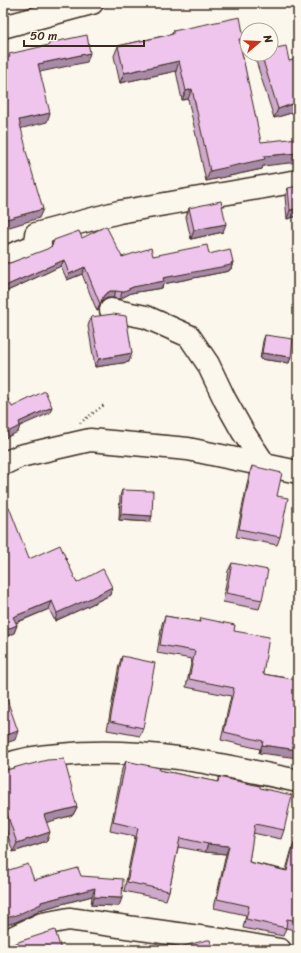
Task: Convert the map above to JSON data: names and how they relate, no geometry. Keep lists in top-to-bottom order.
{
  "scale_bar": "50 m",
  "north": "right"
}
